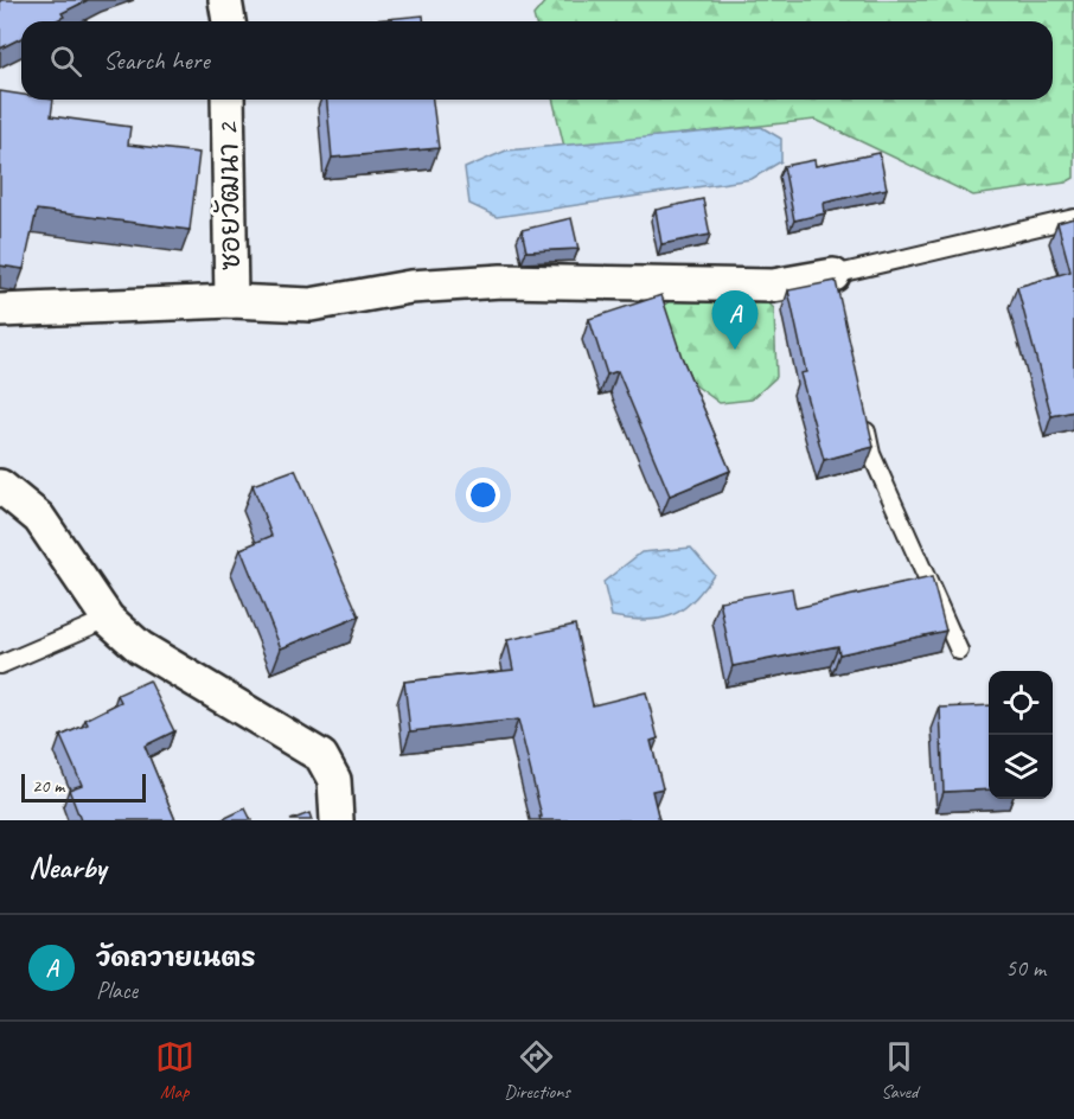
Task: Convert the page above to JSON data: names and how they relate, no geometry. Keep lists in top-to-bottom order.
{
  "streets": {
    "street": ["ซอยวัฒนา 2"]
  },
  "scale_bar": "20 m",
  "page": {
    "search": "Search here",
    "pins": "A",
    "scale": "20 m",
    "heading": "Nearby",
    "list": [
      {
        "mark": "A",
        "name": "วัดถวายเนตร",
        "note": "Place",
        "value": "50 m"
      }
    ],
    "nav": ["Map", "Directions", "Saved"]
  }
}
